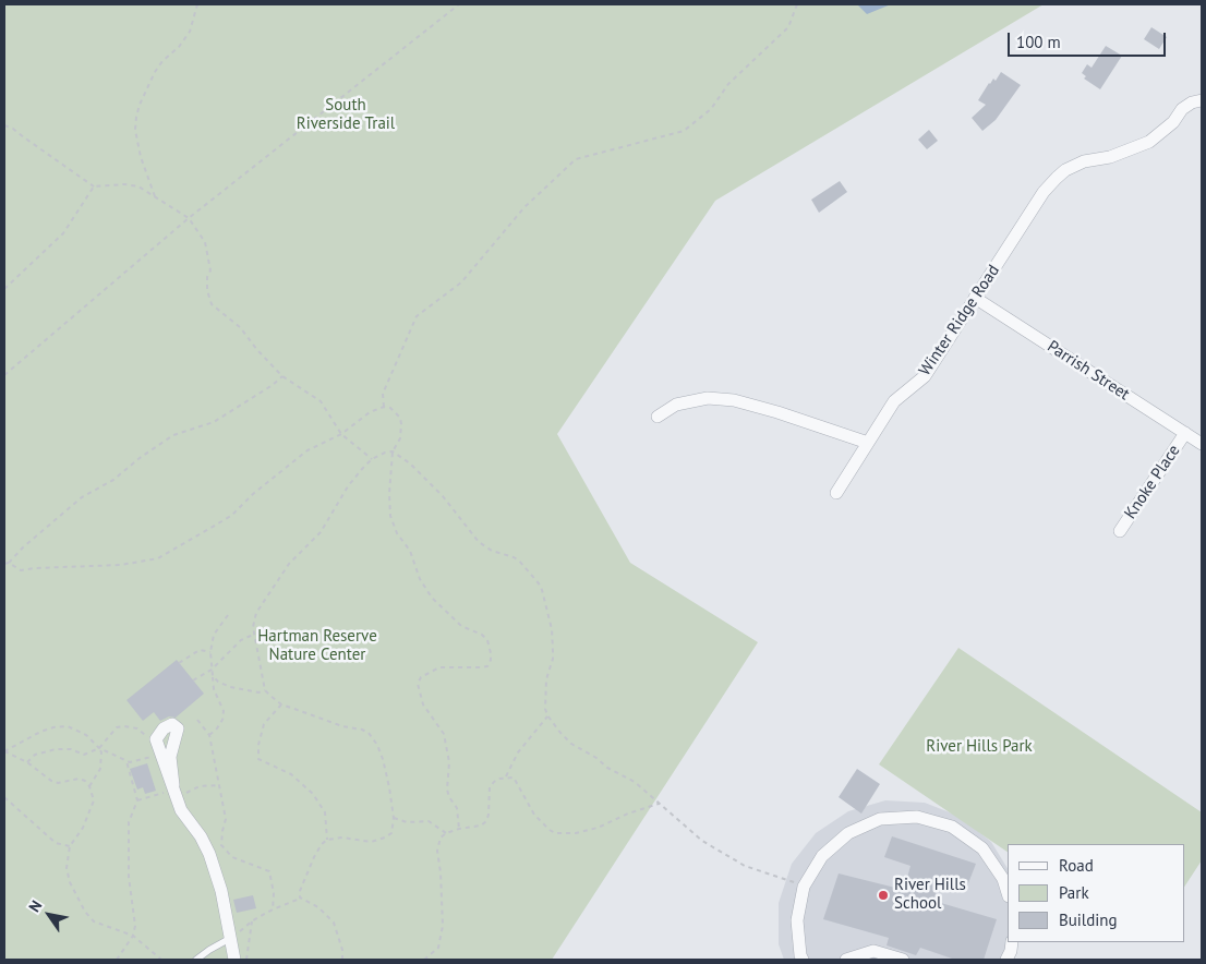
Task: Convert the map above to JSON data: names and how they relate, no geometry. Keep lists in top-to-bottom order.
{
  "streets": {
    "street": ["Winter Ridge Road", "Parrish Street", "Knoke Place"]
  },
  "crossings": [
    ["Winter Ridge Road", "Parrish Street"],
    ["Parrish Street", "Knoke Place"]
  ],
  "parks": ["South Riverside Trail", "Hartman Reserve Nature Center", "River Hills Park"],
  "places": ["River Hills School"],
  "legend": ["Road", "Park", "Building"],
  "scale_bar": "100 m",
  "north": "top left"
}
